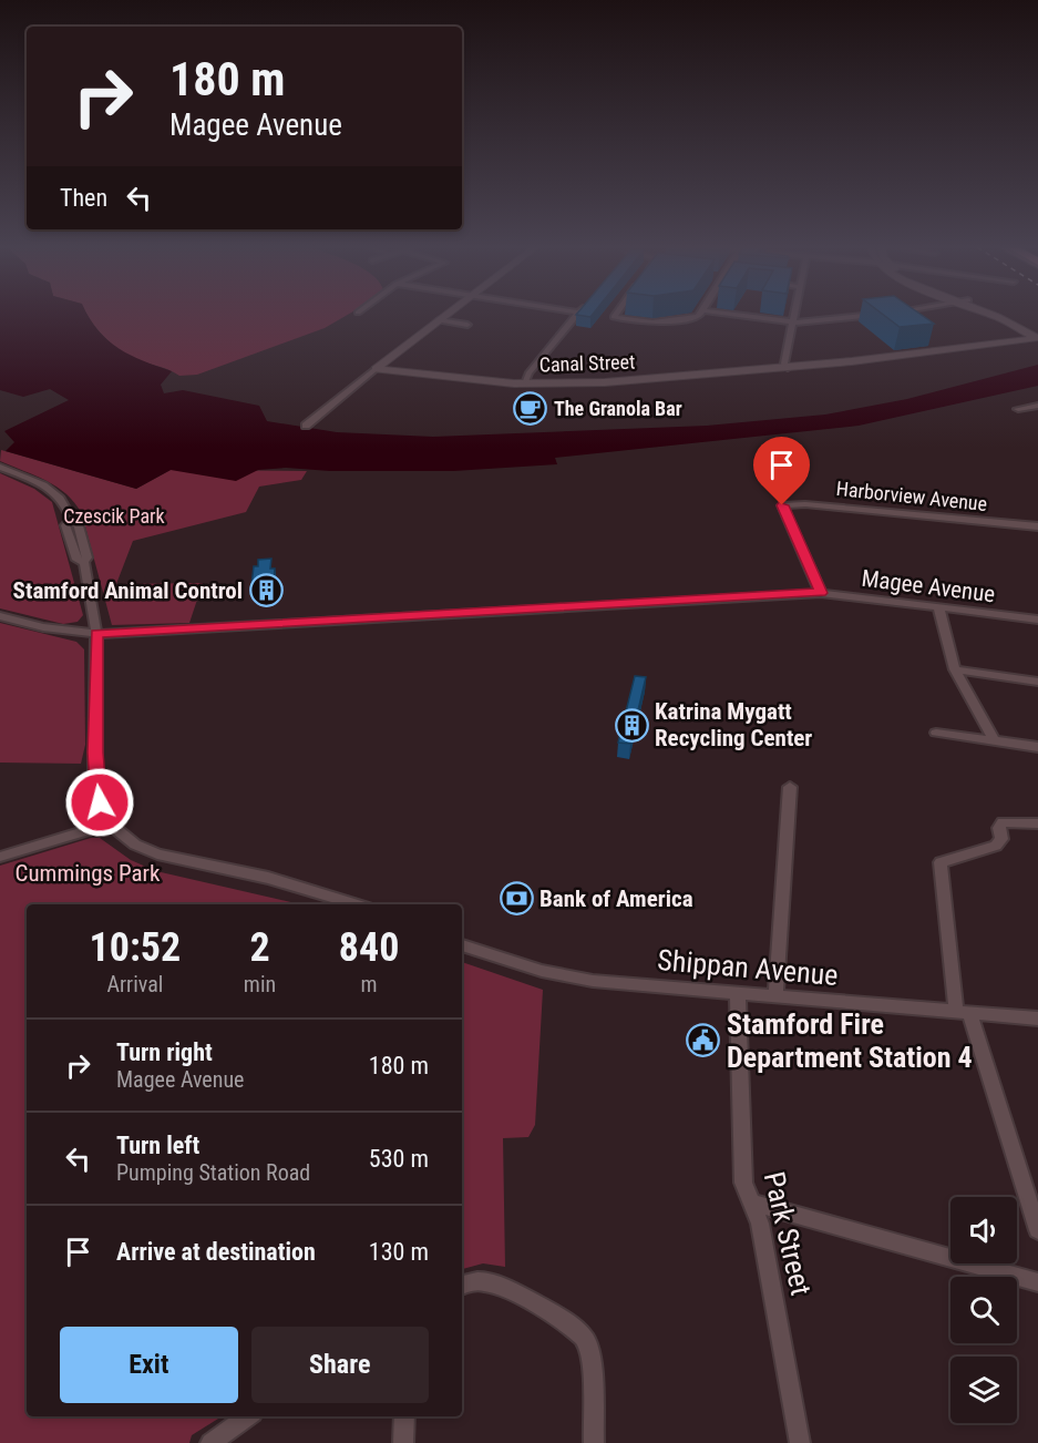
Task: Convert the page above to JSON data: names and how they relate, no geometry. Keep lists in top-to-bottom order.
{
  "streets": {
    "street": [
      "Canal Street",
      "Harborview Avenue",
      "Magee Avenue",
      "Shippan Avenue",
      "Park Street"
    ]
  },
  "crossings": [
    ["Harborview Avenue", "Magee Avenue"],
    ["Shippan Avenue", "Park Street"]
  ],
  "parks": ["Czescik Park", "Cummings Park"],
  "places": {
    "cafe": ["The Granola Bar"],
    "building": ["Stamford Animal Control", "Katrina Mygatt Recycling Center"],
    "bank": ["Bank of America"],
    "public building": ["Stamford Fire Department Station 4"]
  },
  "page": {
    "turn": ["180 m", "Magee Avenue"],
    "then": "Then",
    "eta": [
      "10:52",
      "Arrival",
      "2",
      "min",
      "840",
      "m"
    ],
    "list": [
      {
        "name": "Turn right",
        "note": "Magee Avenue",
        "value": "180 m"
      },
      {
        "name": "Turn left",
        "note": "Pumping Station Road",
        "value": "530 m"
      },
      {
        "name": "Arrive at destination",
        "value": "130 m"
      }
    ],
    "buttons": ["Exit", "Share"]
  }
}
